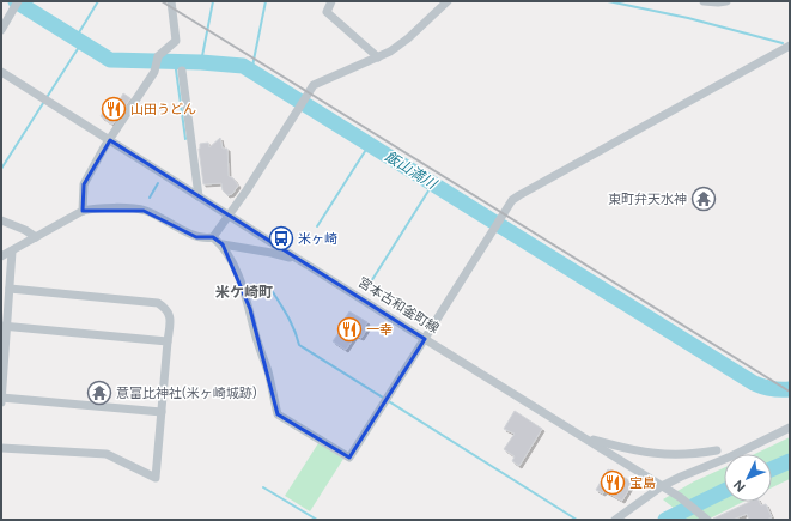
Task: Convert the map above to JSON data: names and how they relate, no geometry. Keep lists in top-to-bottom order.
{
  "streets": {
    "street": ["宮本古和釜町線"]
  },
  "districts": ["米ケ崎町"],
  "water": ["飯山満川"],
  "places": {
    "restaurant": ["山田うどん", "一幸", "宝島"],
    "temple": ["東町弁天水神", "意富比神社(米ヶ崎城跡)"],
    "bus stop": ["米ヶ崎"]
  },
  "north": "bottom left"
}
